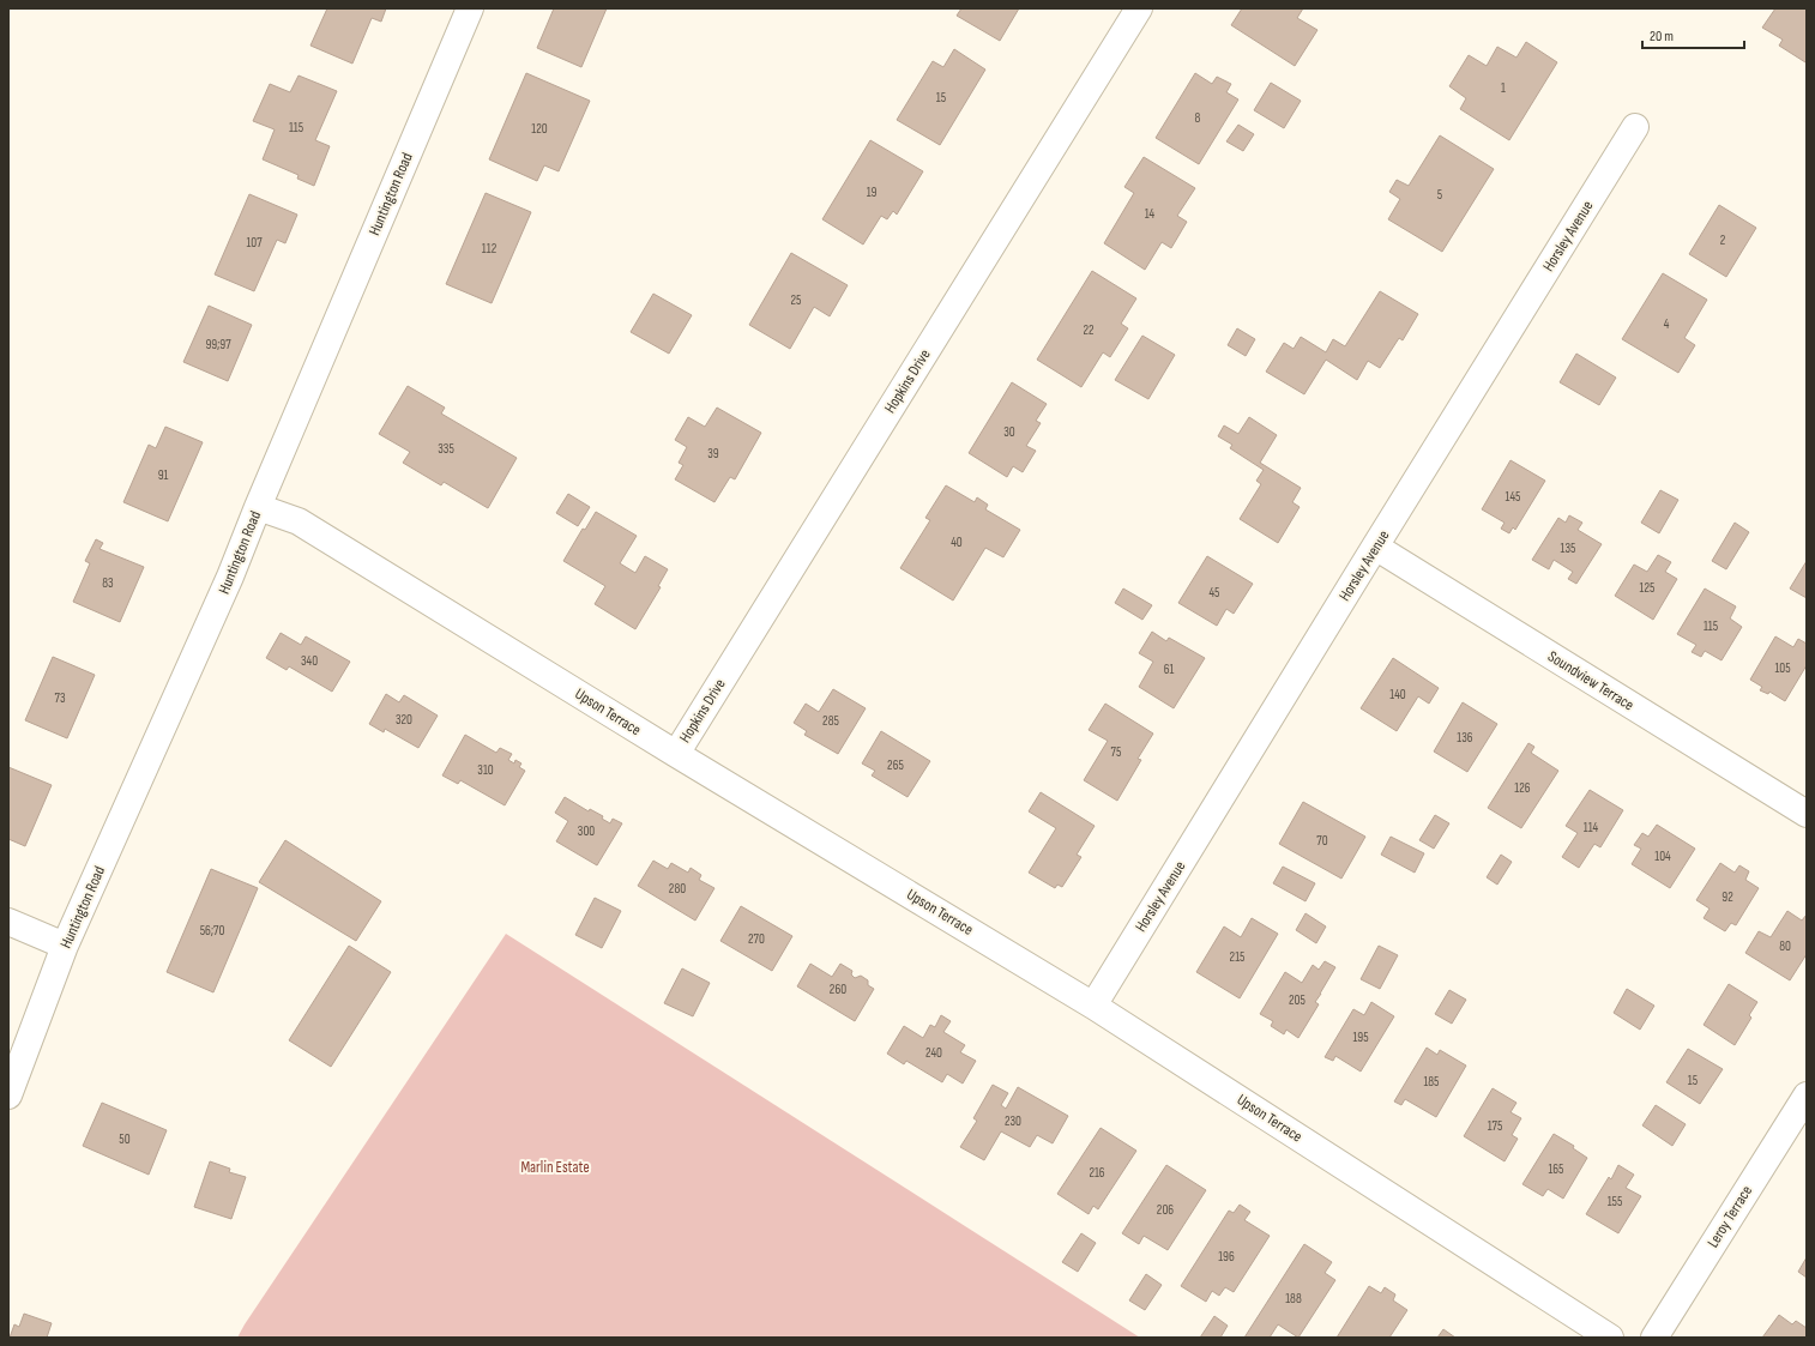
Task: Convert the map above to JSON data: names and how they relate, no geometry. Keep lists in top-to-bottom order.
{
  "streets": {
    "street": [
      "Huntington Road",
      "Horsley Avenue",
      "Hopkins Drive",
      "Soundview Terrace",
      "Upson Terrace",
      "Leroy Terrace"
    ]
  },
  "crossings": [
    ["Huntington Road", "Upson Terrace"],
    ["Horsley Avenue", "Soundview Terrace"],
    ["Horsley Avenue", "Upson Terrace"],
    ["Hopkins Drive", "Upson Terrace"]
  ],
  "parks": ["Marlin Estate"],
  "house_numbers": [
    "1",
    "15",
    "8",
    "115",
    "120",
    "19",
    "5",
    "14",
    "2",
    "107",
    "112",
    "25",
    "4",
    "22",
    "99;97",
    "30",
    "335",
    "39",
    "91",
    "145",
    "40",
    "135",
    "83",
    "125",
    "45",
    "115",
    "340",
    "105",
    "61",
    "140",
    "73",
    "320",
    "285",
    "136",
    "75",
    "265",
    "310",
    "126",
    "114",
    "300",
    "70",
    "104",
    "280",
    "92",
    "56;70",
    "270",
    "80",
    "215",
    "260",
    "205",
    "195",
    "240",
    "15",
    "185",
    "230",
    "175",
    "50",
    "165",
    "216",
    "155",
    "206",
    "196",
    "188"
  ],
  "scale_bar": "20 m"
}
